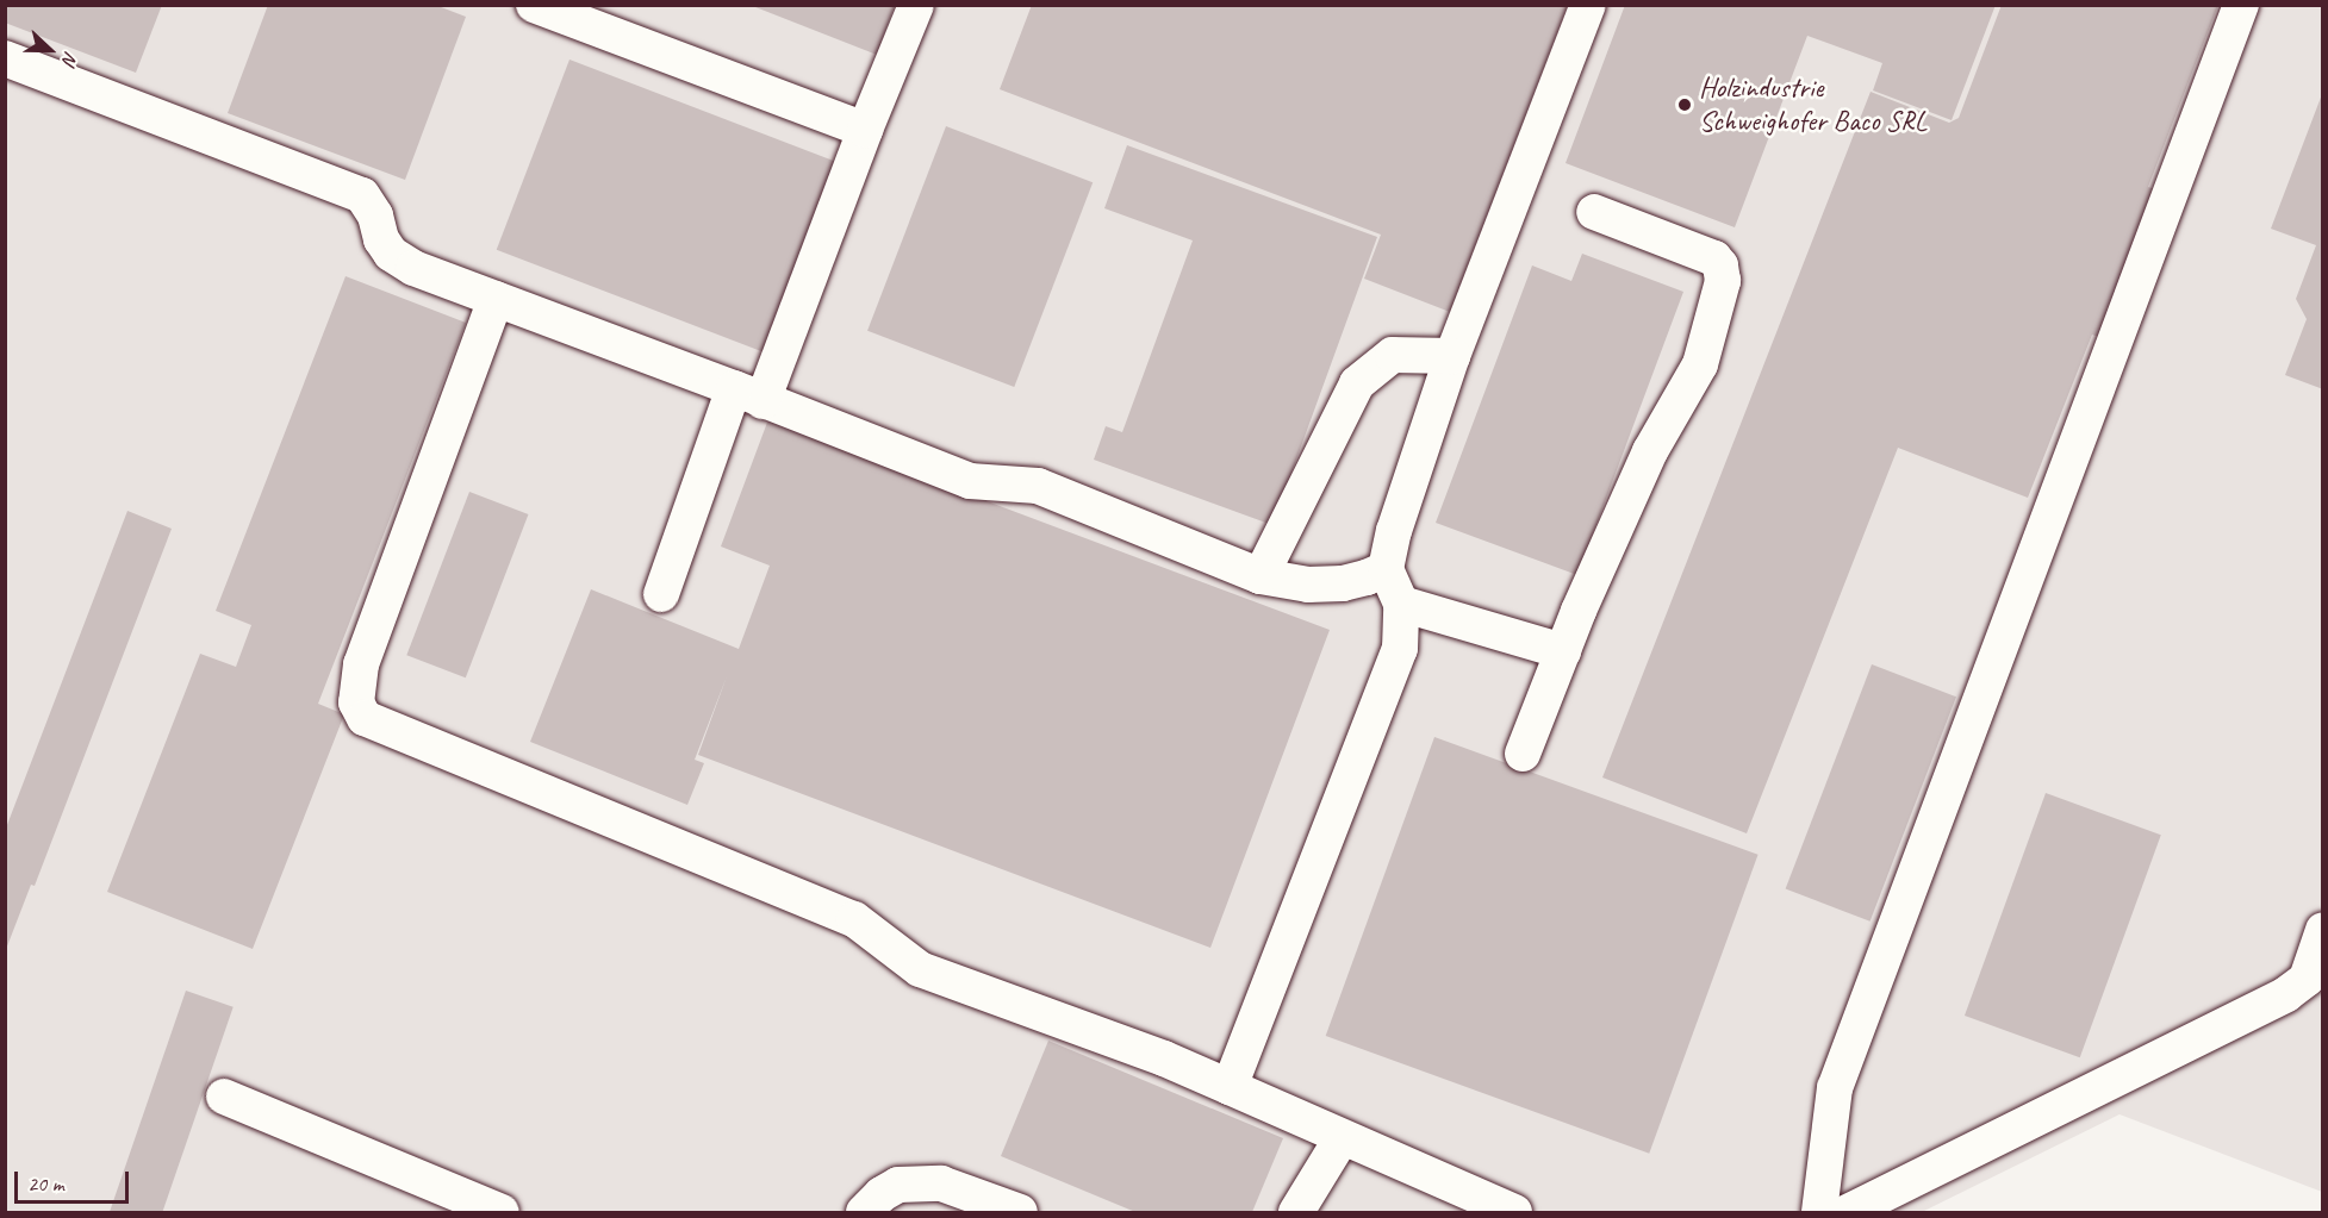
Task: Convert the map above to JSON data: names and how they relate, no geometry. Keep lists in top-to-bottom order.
{
  "places": ["Holzindustrie Schweighofer Baco SRL"],
  "scale_bar": "20 m",
  "north": "right"
}
